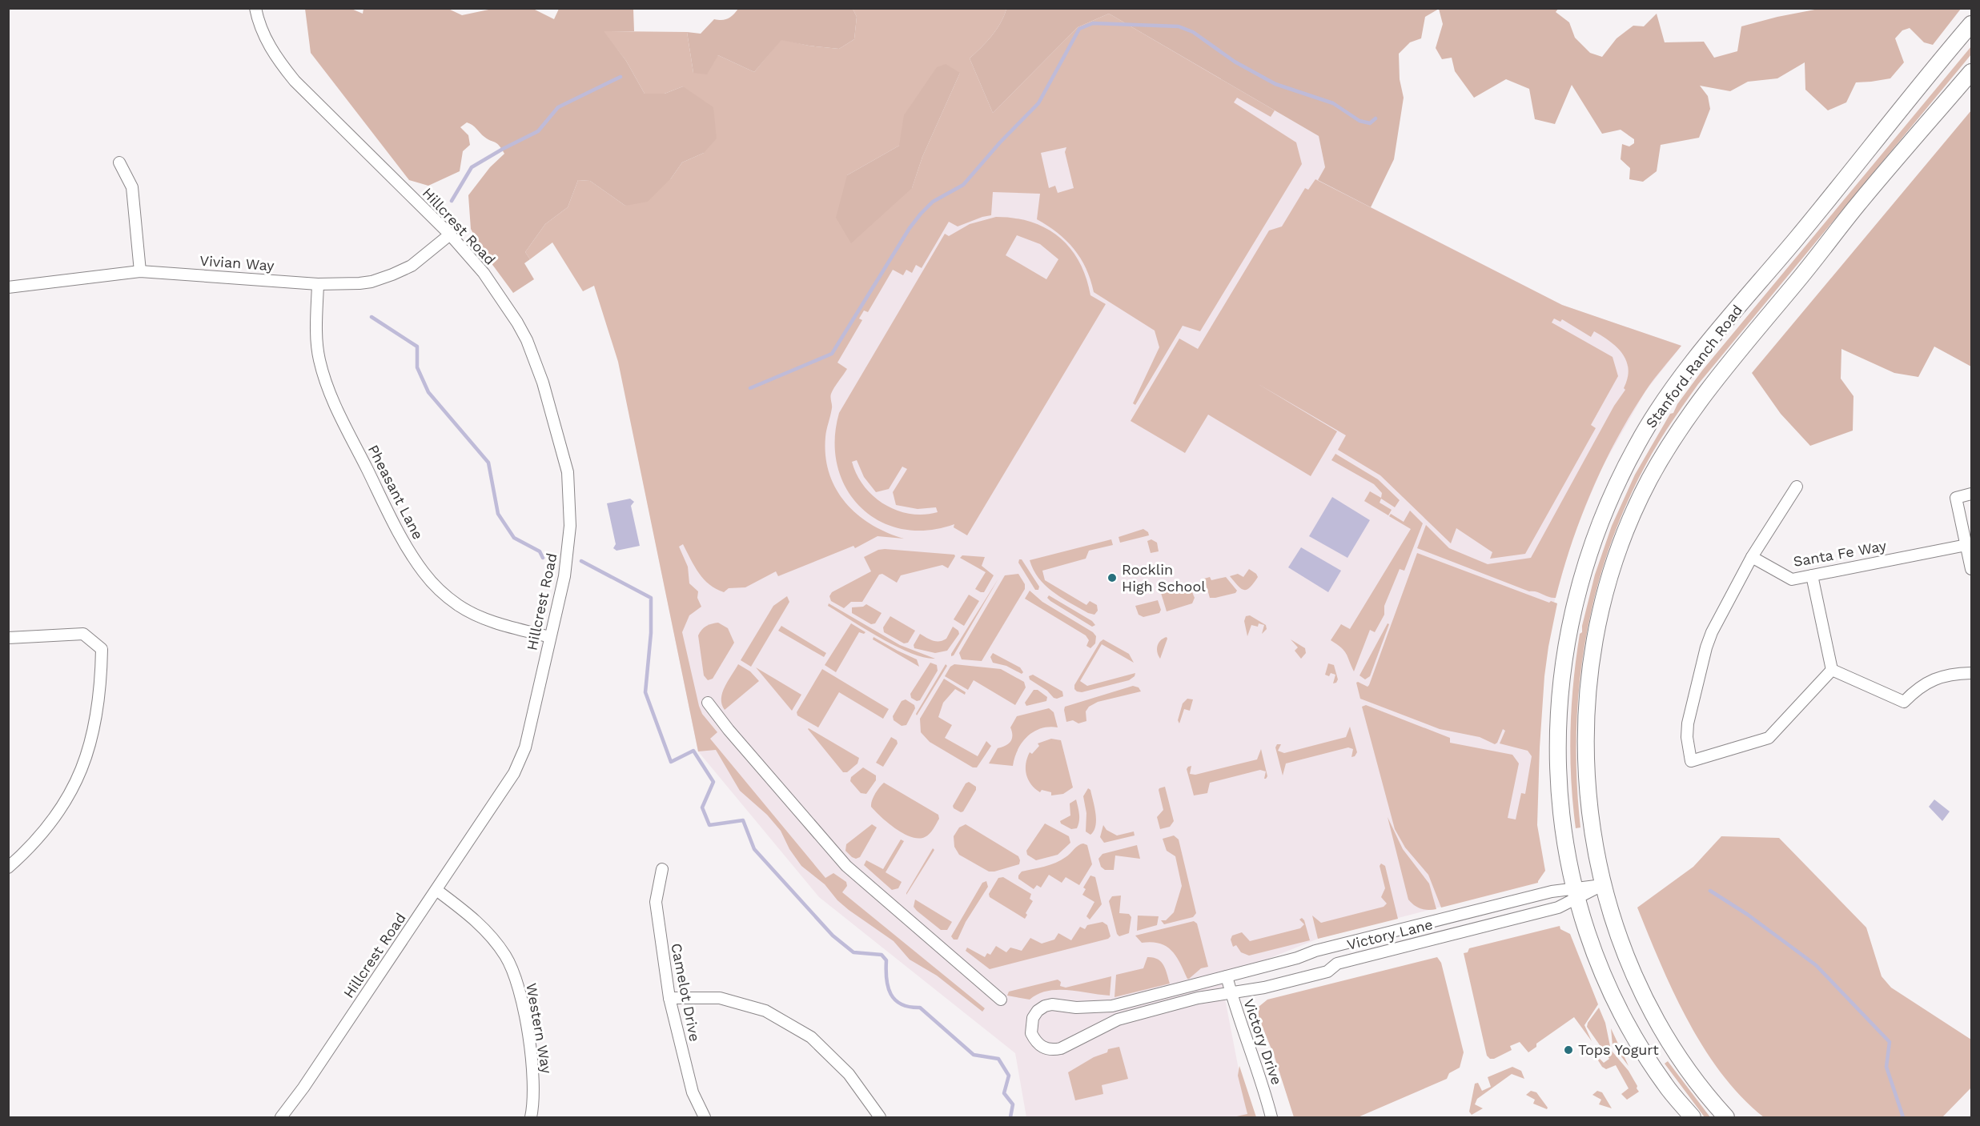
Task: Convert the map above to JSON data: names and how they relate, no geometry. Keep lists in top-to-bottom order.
{
  "streets": {
    "main road": ["Stanford Ranch Road"],
    "street": [
      "Hillcrest Road",
      "Vivian Way",
      "Pheasant Lane",
      "Santa Fe Way",
      "Victory Lane",
      "Camelot Drive",
      "Western Way",
      "Victory Drive"
    ]
  },
  "crossings": [
    ["Hillcrest Road", "Vivian Way"],
    ["Hillcrest Road", "Pheasant Lane"],
    ["Hillcrest Road", "Western Way"],
    ["Vivian Way", "Pheasant Lane"],
    ["Stanford Ranch Road", "Victory Lane"],
    ["Victory Lane", "Victory Drive"]
  ],
  "places": ["Rocklin High School", "Tops Yogurt"]
}
